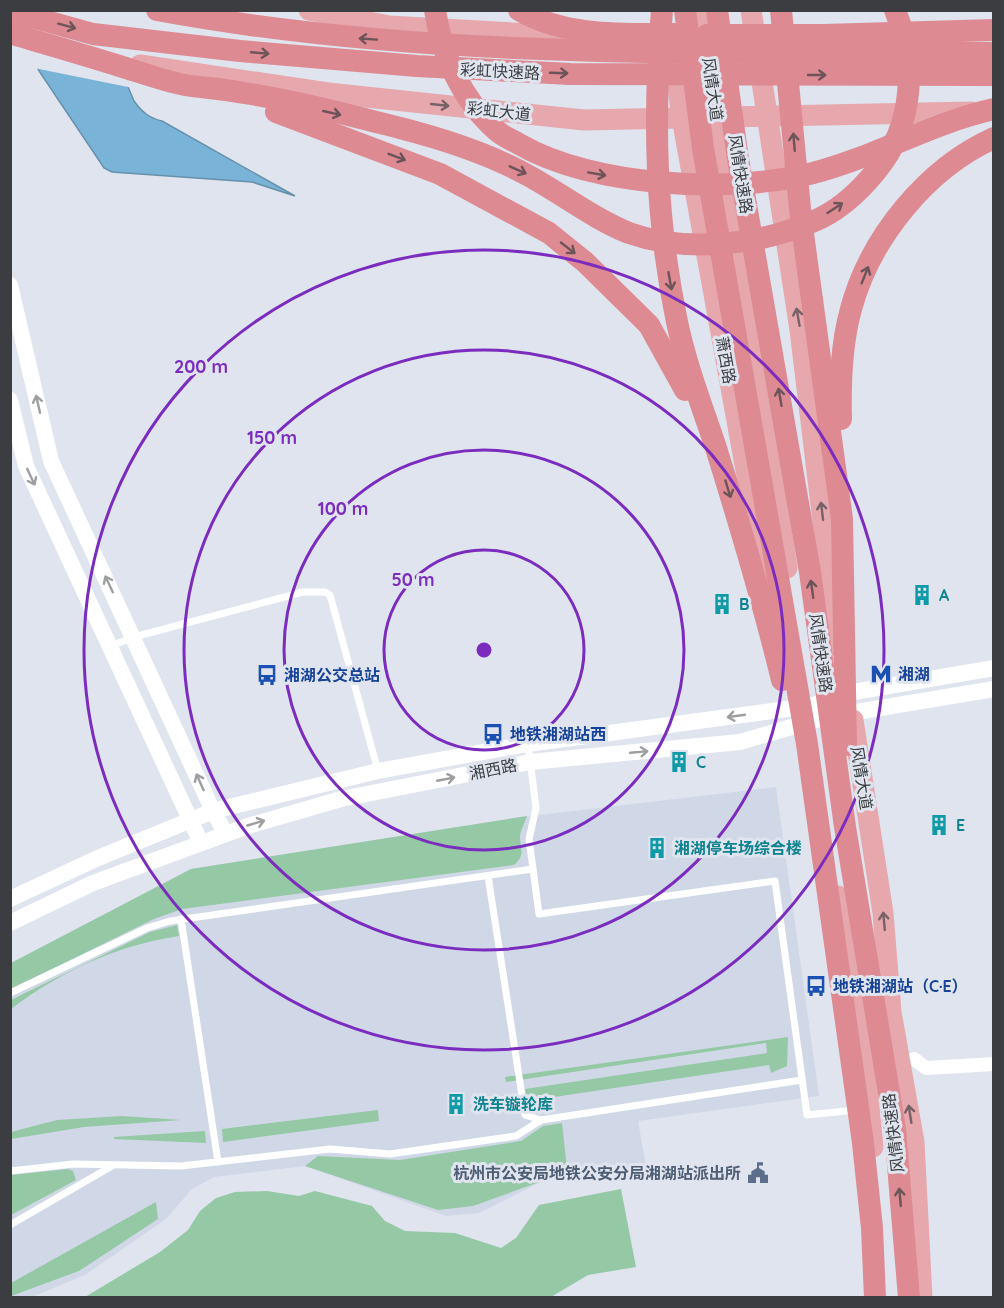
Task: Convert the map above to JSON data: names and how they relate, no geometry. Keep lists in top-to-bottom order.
{
  "streets": {
    "highway": ["彩虹快速路", "风情快速路"],
    "main road": ["风情大道", "彩虹大道", "萧西路"],
    "street": ["湘西路"]
  },
  "crossings": [
    ["风情大道", "彩虹大道"],
    ["风情大道", "湘西路"],
    ["彩虹大道", "萧西路"],
    ["萧西路", "湘西路"]
  ],
  "places": {
    "building": [
      "A",
      "B",
      "C",
      "E",
      "湘湖停车场综合楼",
      "洗车镟轮库"
    ],
    "metro station": ["湘湖"],
    "bus stop": ["湘湖公交总站", "地铁湘湖站西", "地铁湘湖站（C·E）"],
    "public building": ["杭州市公安局地铁公安分局湘湖站派出所"]
  },
  "rings": [
    "200 m",
    "150 m",
    "100 m",
    "50 m"
  ]
}
